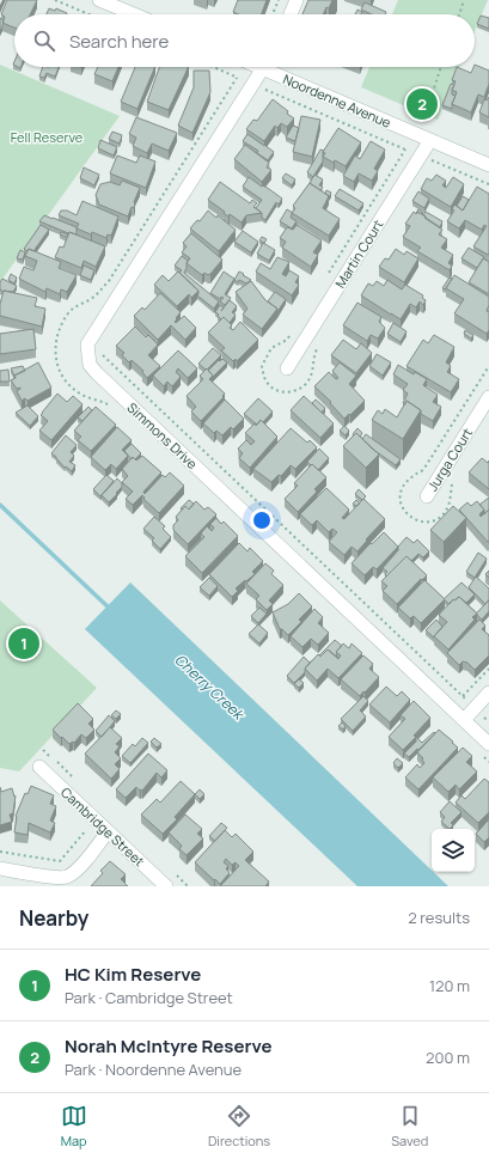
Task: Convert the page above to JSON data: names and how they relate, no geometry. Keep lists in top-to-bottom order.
{
  "streets": {
    "street": [
      "Noordenne Avenue",
      "Martin Court",
      "Simmons Drive",
      "Jurga Court",
      "Cambridge Street"
    ]
  },
  "crossings": [
    ["Noordenne Avenue", "Martin Court"]
  ],
  "water": ["Cherry Creek"],
  "parks": ["Fell Reserve"],
  "page": {
    "search": "Search here",
    "pins": ["2", "1"],
    "heading": ["Nearby", "2 results"],
    "list": [
      {
        "mark": "1",
        "name": "HC Kim Reserve",
        "note": "Park · Cambridge Street",
        "value": "120 m"
      },
      {
        "mark": "2",
        "name": "Norah McIntyre Reserve",
        "note": "Park · Noordenne Avenue",
        "value": "200 m"
      }
    ],
    "nav": ["Map", "Directions", "Saved"]
  }
}
